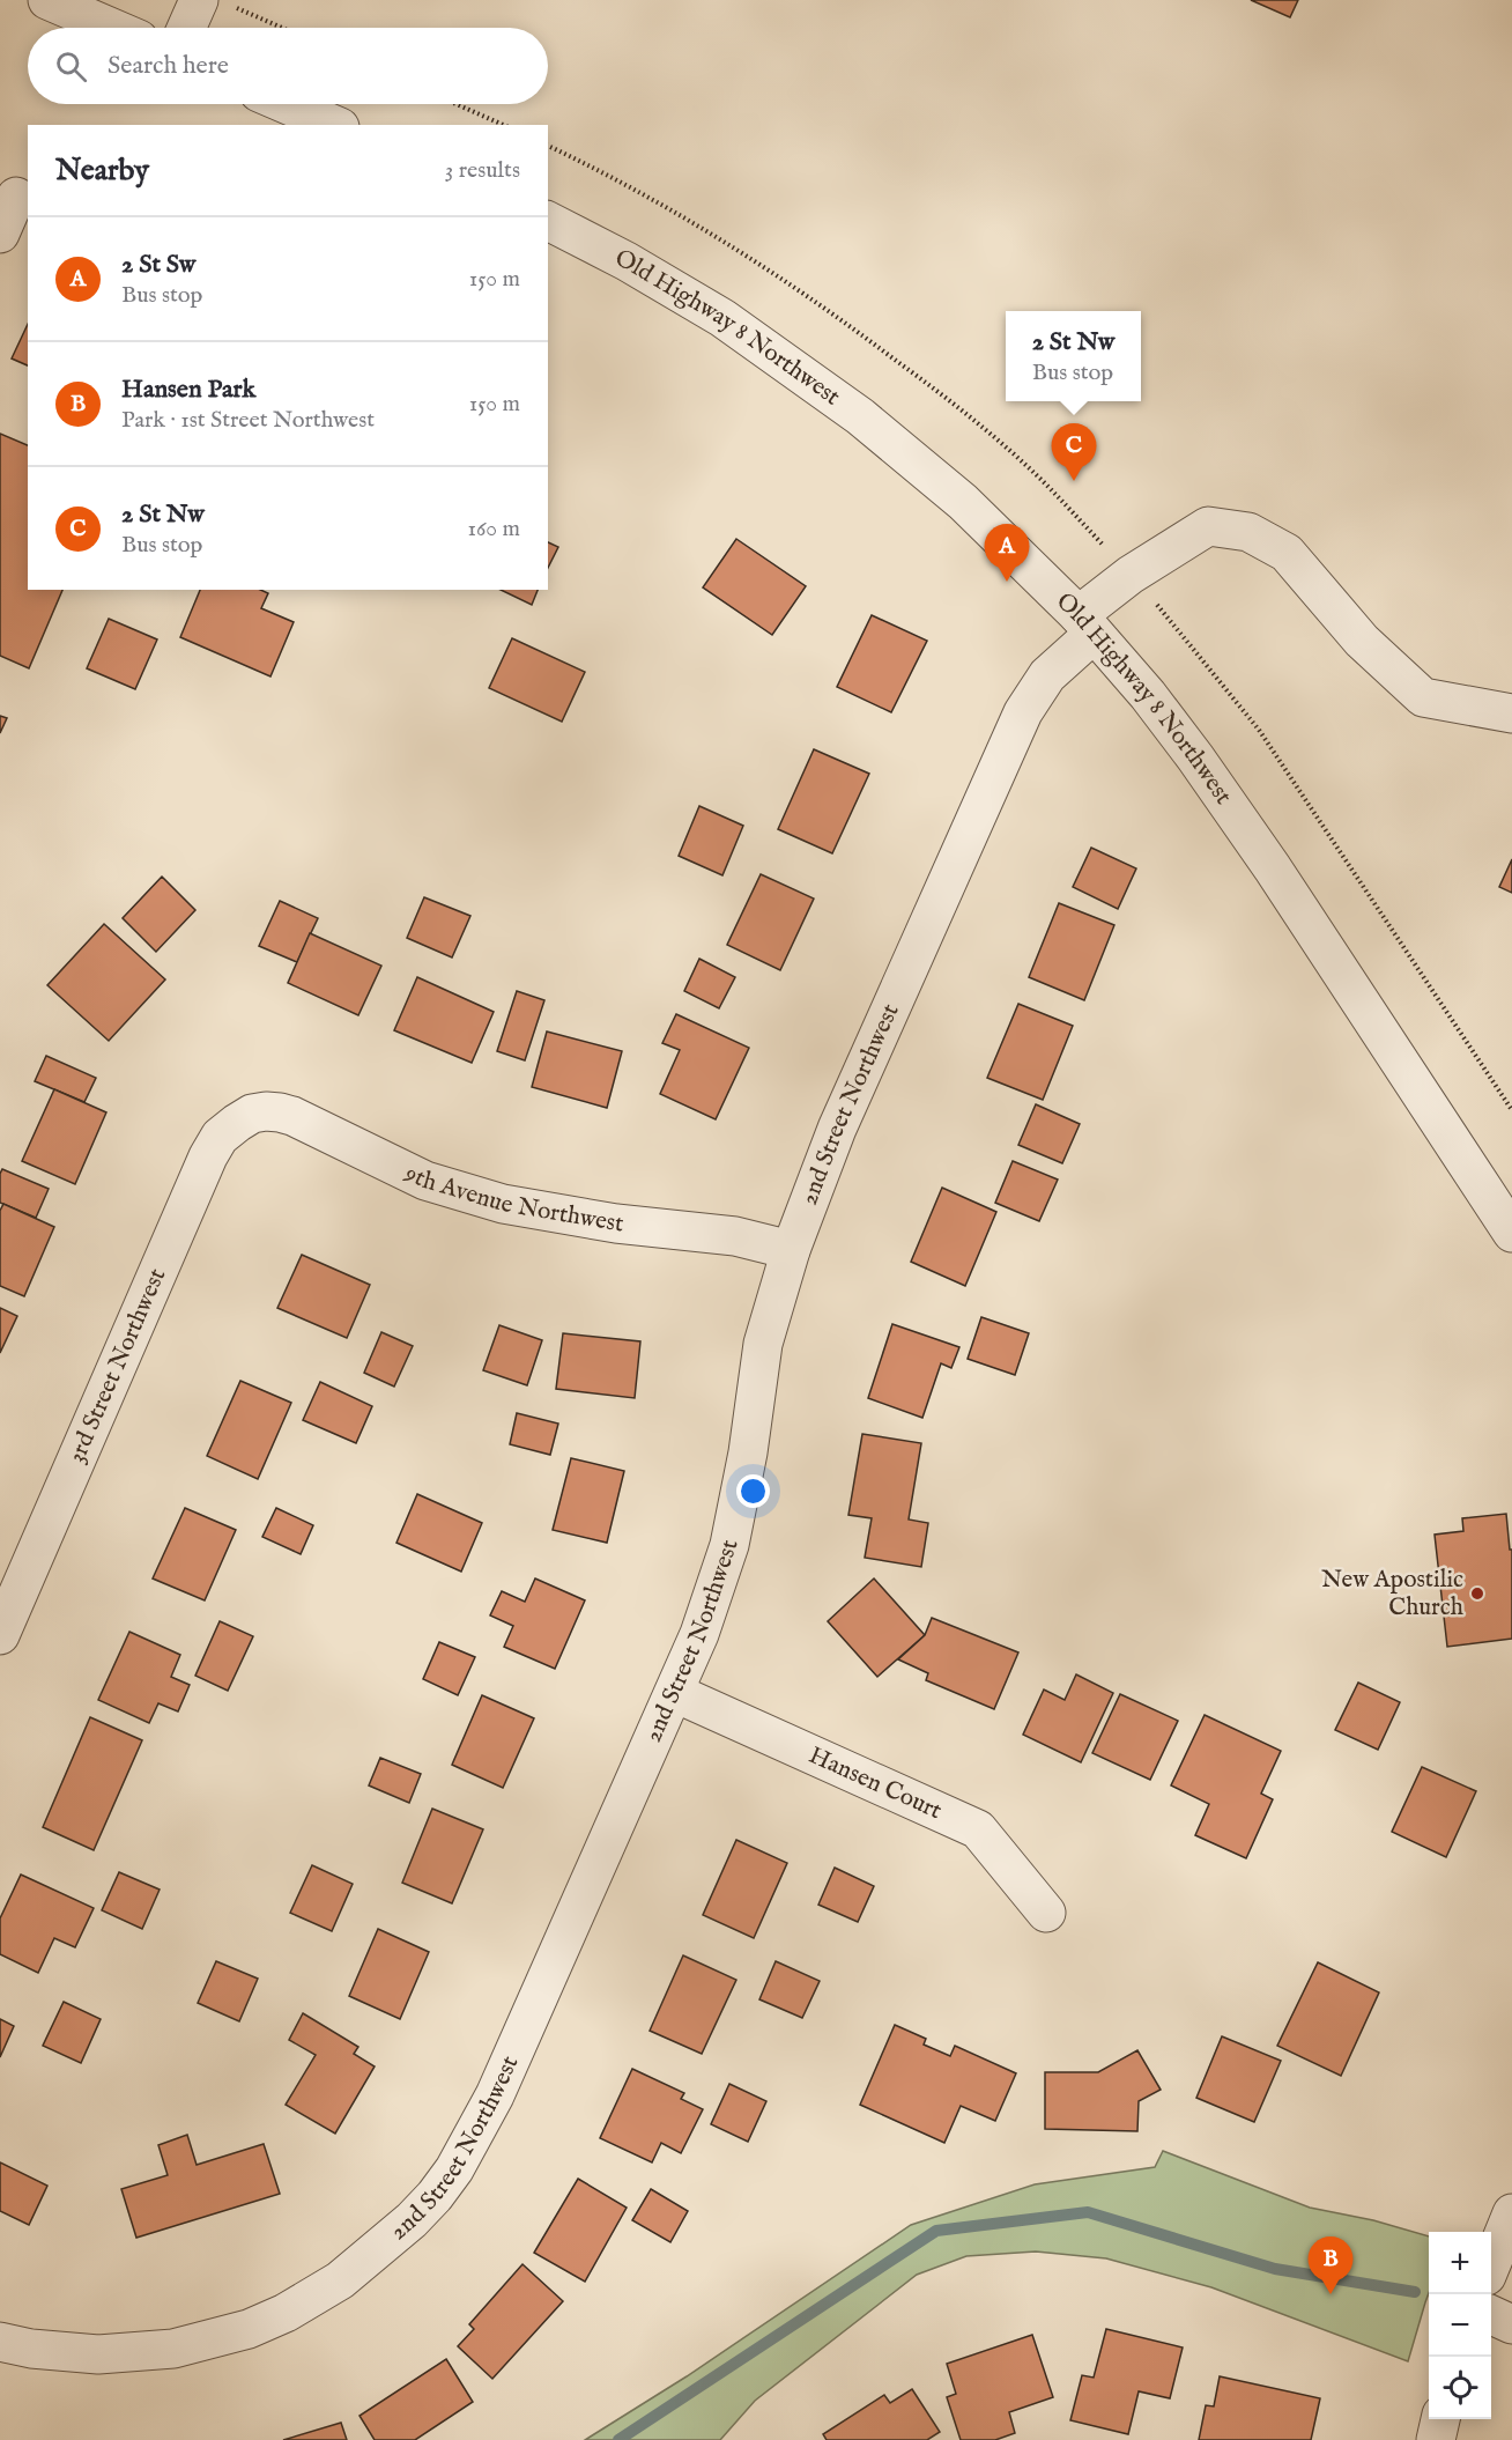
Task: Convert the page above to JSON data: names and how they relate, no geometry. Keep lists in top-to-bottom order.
{
  "streets": {
    "street": [
      "Old Highway 8 Northwest",
      "2nd Street Northwest",
      "9th Avenue Northwest",
      "3rd Street Northwest",
      "Hansen Court"
    ]
  },
  "crossings": [
    ["Old Highway 8 Northwest", "2nd Street Northwest"],
    ["2nd Street Northwest", "9th Avenue Northwest"],
    ["2nd Street Northwest", "Hansen Court"],
    ["9th Avenue Northwest", "3rd Street Northwest"]
  ],
  "places": ["New Apostilic Church"],
  "page": {
    "search": "Search here",
    "heading": ["Nearby", "3 results"],
    "list": [
      {
        "mark": "A",
        "name": "2 St Sw",
        "note": "Bus stop",
        "value": "150 m"
      },
      {
        "mark": "B",
        "name": "Hansen Park",
        "note": "Park · 1st Street Northwest",
        "value": "150 m"
      },
      {
        "mark": "C",
        "name": "2 St Nw",
        "note": "Bus stop",
        "value": "160 m"
      }
    ],
    "popup": ["2 St Nw", "Bus stop"],
    "pins": ["C", "A", "B"],
    "map_buttons": ["+", "−"]
  }
}
